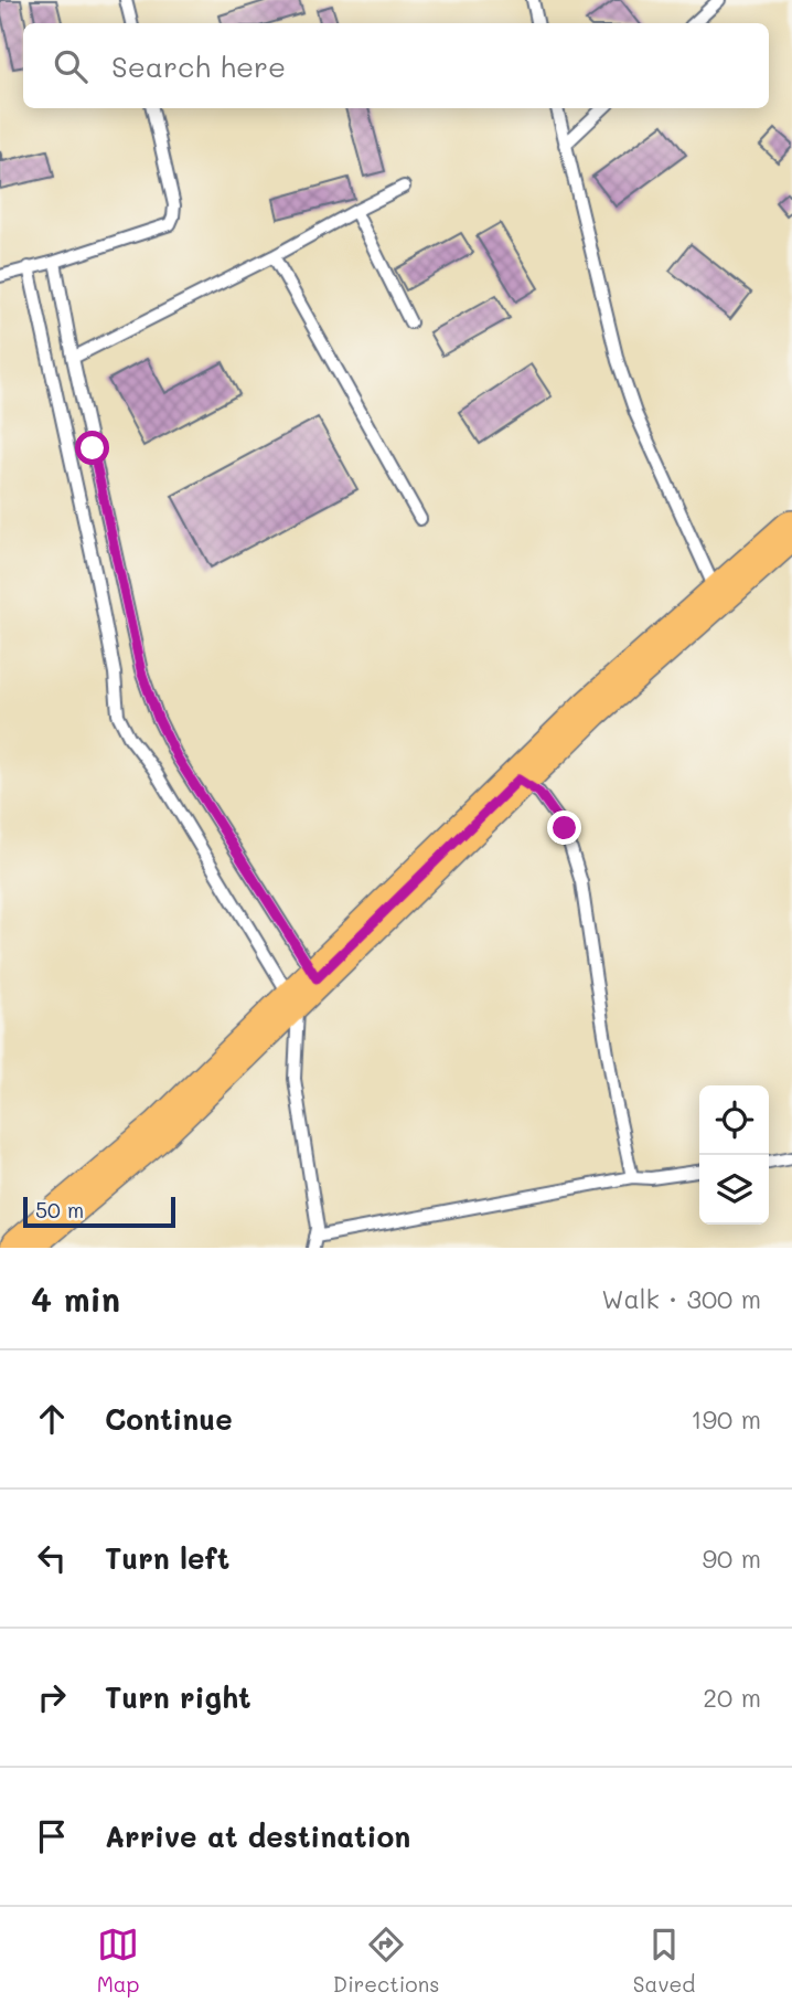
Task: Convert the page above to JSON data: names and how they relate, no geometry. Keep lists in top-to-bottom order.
{
  "scale_bar": "50 m",
  "page": {
    "search": "Search here",
    "scale": "50 m",
    "heading": ["4 min", "Walk · 300 m"],
    "list": [
      ["Continue", "190 m"],
      ["Turn left", "90 m"],
      ["Turn right", "20 m"],
      "Arrive at destination"
    ],
    "nav": ["Map", "Directions", "Saved"]
  }
}
